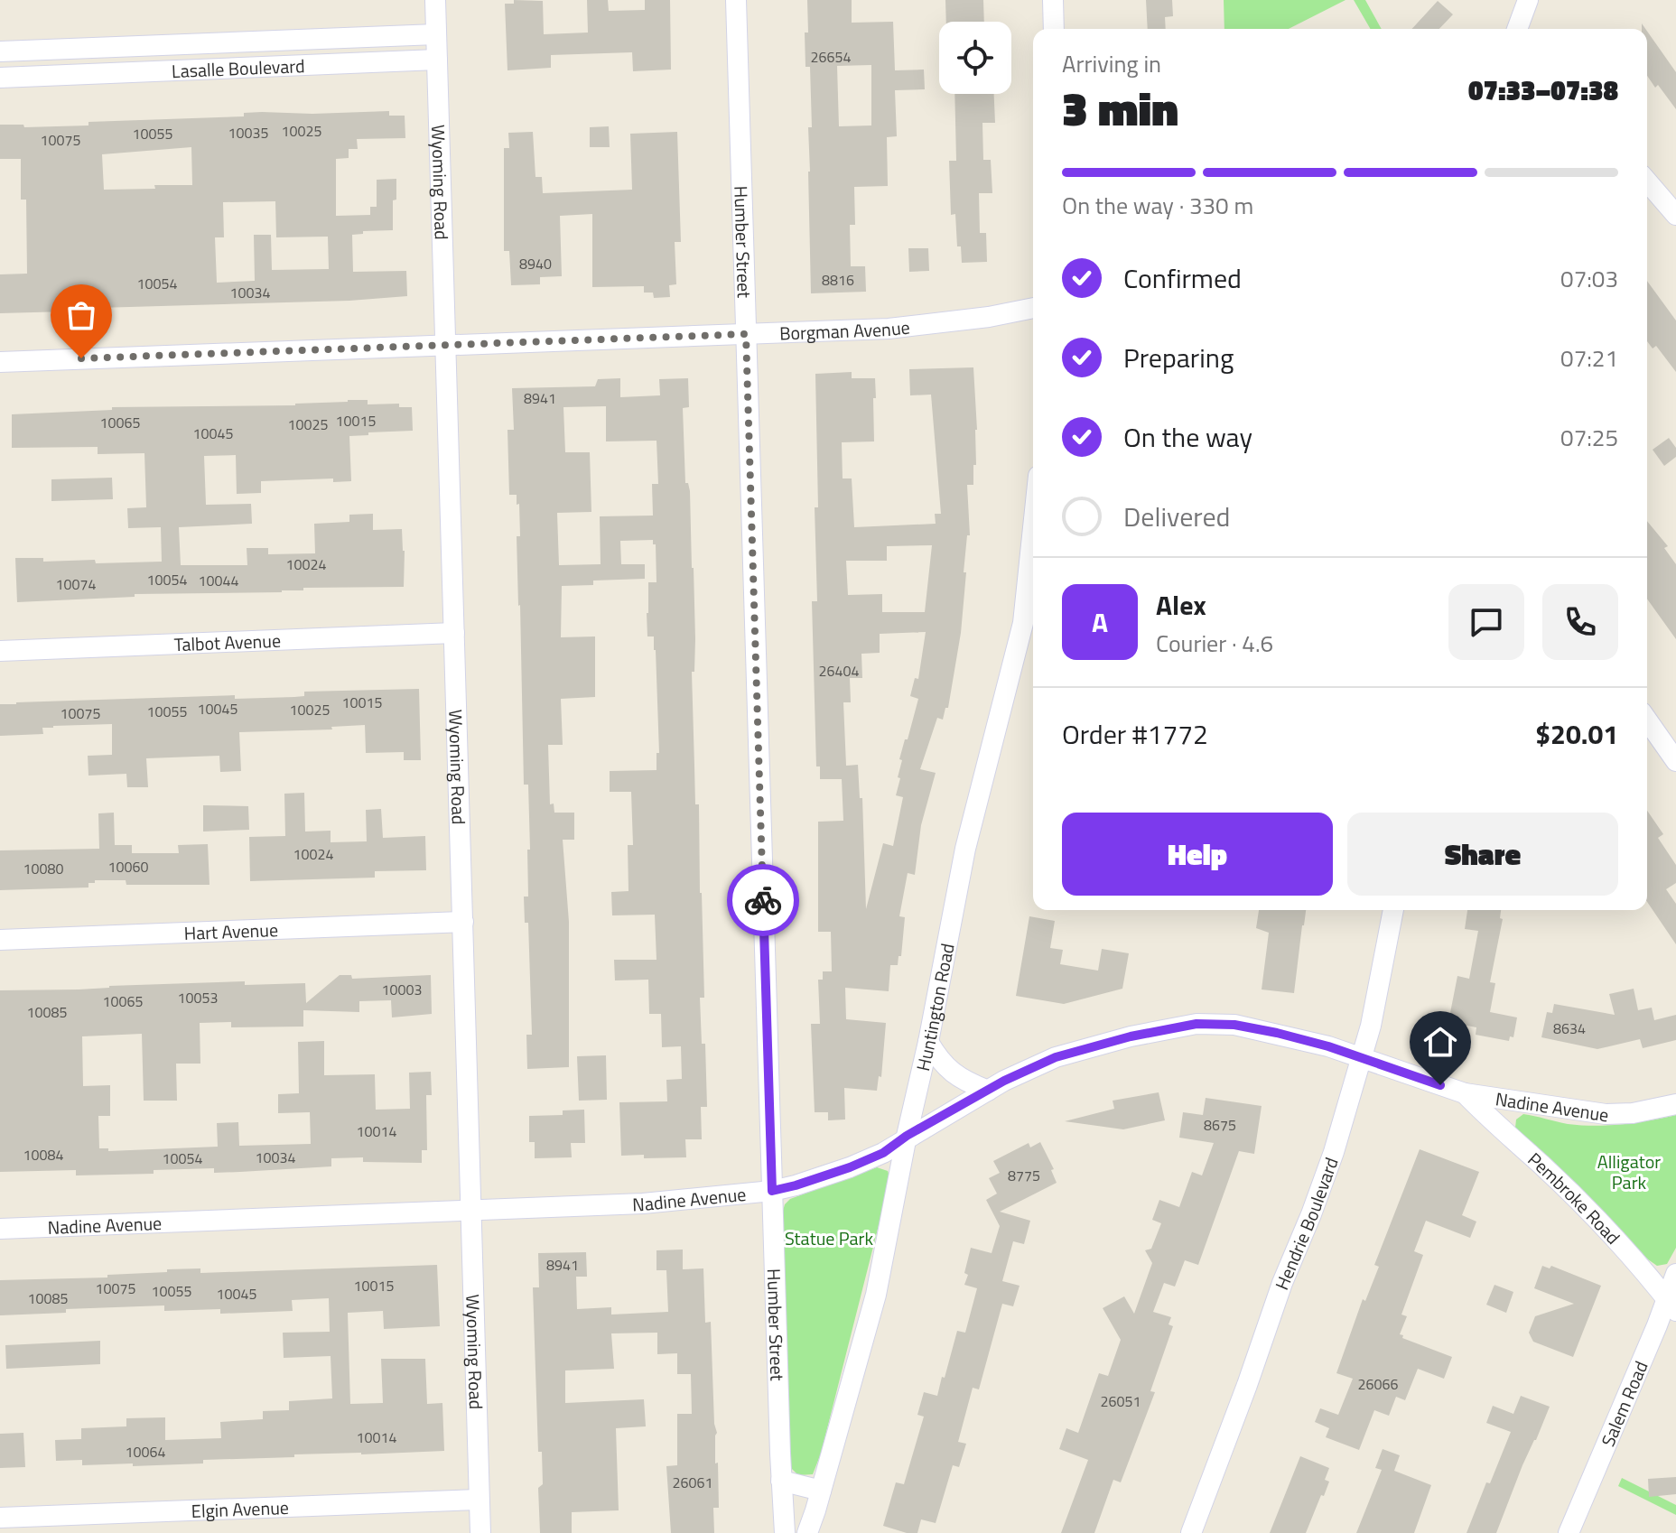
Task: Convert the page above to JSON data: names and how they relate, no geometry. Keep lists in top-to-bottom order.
{
  "streets": {
    "street": [
      "Lasalle Boulevard",
      "Wyoming Road",
      "Humber Street",
      "Borgman Avenue",
      "Talbot Avenue",
      "Hart Avenue",
      "Huntington Road",
      "Nadine Avenue",
      "Pembroke Road",
      "Hendrie Boulevard",
      "Salem Road",
      "Elgin Avenue"
    ]
  },
  "crossings": [
    ["Lasalle Boulevard", "Wyoming Road"],
    ["Wyoming Road", "Borgman Avenue"],
    ["Wyoming Road", "Talbot Avenue"],
    ["Wyoming Road", "Hart Avenue"],
    ["Wyoming Road", "Nadine Avenue"],
    ["Wyoming Road", "Elgin Avenue"],
    ["Humber Street", "Borgman Avenue"],
    ["Humber Street", "Nadine Avenue"],
    ["Huntington Road", "Nadine Avenue"],
    ["Nadine Avenue", "Pembroke Road"],
    ["Nadine Avenue", "Hendrie Boulevard"],
    ["Pembroke Road", "Salem Road"]
  ],
  "parks": ["Alligator Park", "Statue Park"],
  "house_numbers": [
    "26654",
    "10025",
    "10035",
    "10055",
    "10075",
    "8940",
    "8816",
    "10054",
    "10034",
    "8941",
    "10015",
    "10065",
    "10025",
    "10045",
    "10024",
    "10054",
    "10044",
    "10074",
    "26404",
    "10015",
    "10045",
    "10025",
    "10055",
    "10075",
    "10024",
    "10060",
    "10080",
    "10003",
    "10053",
    "10065",
    "10085",
    "8634",
    "8675",
    "10014",
    "10084",
    "10034",
    "10054",
    "8775",
    "8941",
    "10015",
    "10075",
    "10055",
    "10045",
    "10085",
    "26066",
    "26051",
    "10014",
    "10064",
    "26061"
  ],
  "page": {
    "heading": ["3 min", "Arriving in", "07:33–07:38"],
    "panel": [
      "Alex",
      "Courier · 4.6",
      "Order #1772",
      "$20.01"
    ],
    "bar": "On the way · 330 m",
    "list": [
      ["Confirmed", "07:03"],
      ["Preparing", "07:21"],
      ["On the way", "07:25"],
      "Delivered"
    ],
    "round": "A",
    "buttons": ["Help", "Share"]
  }
}
